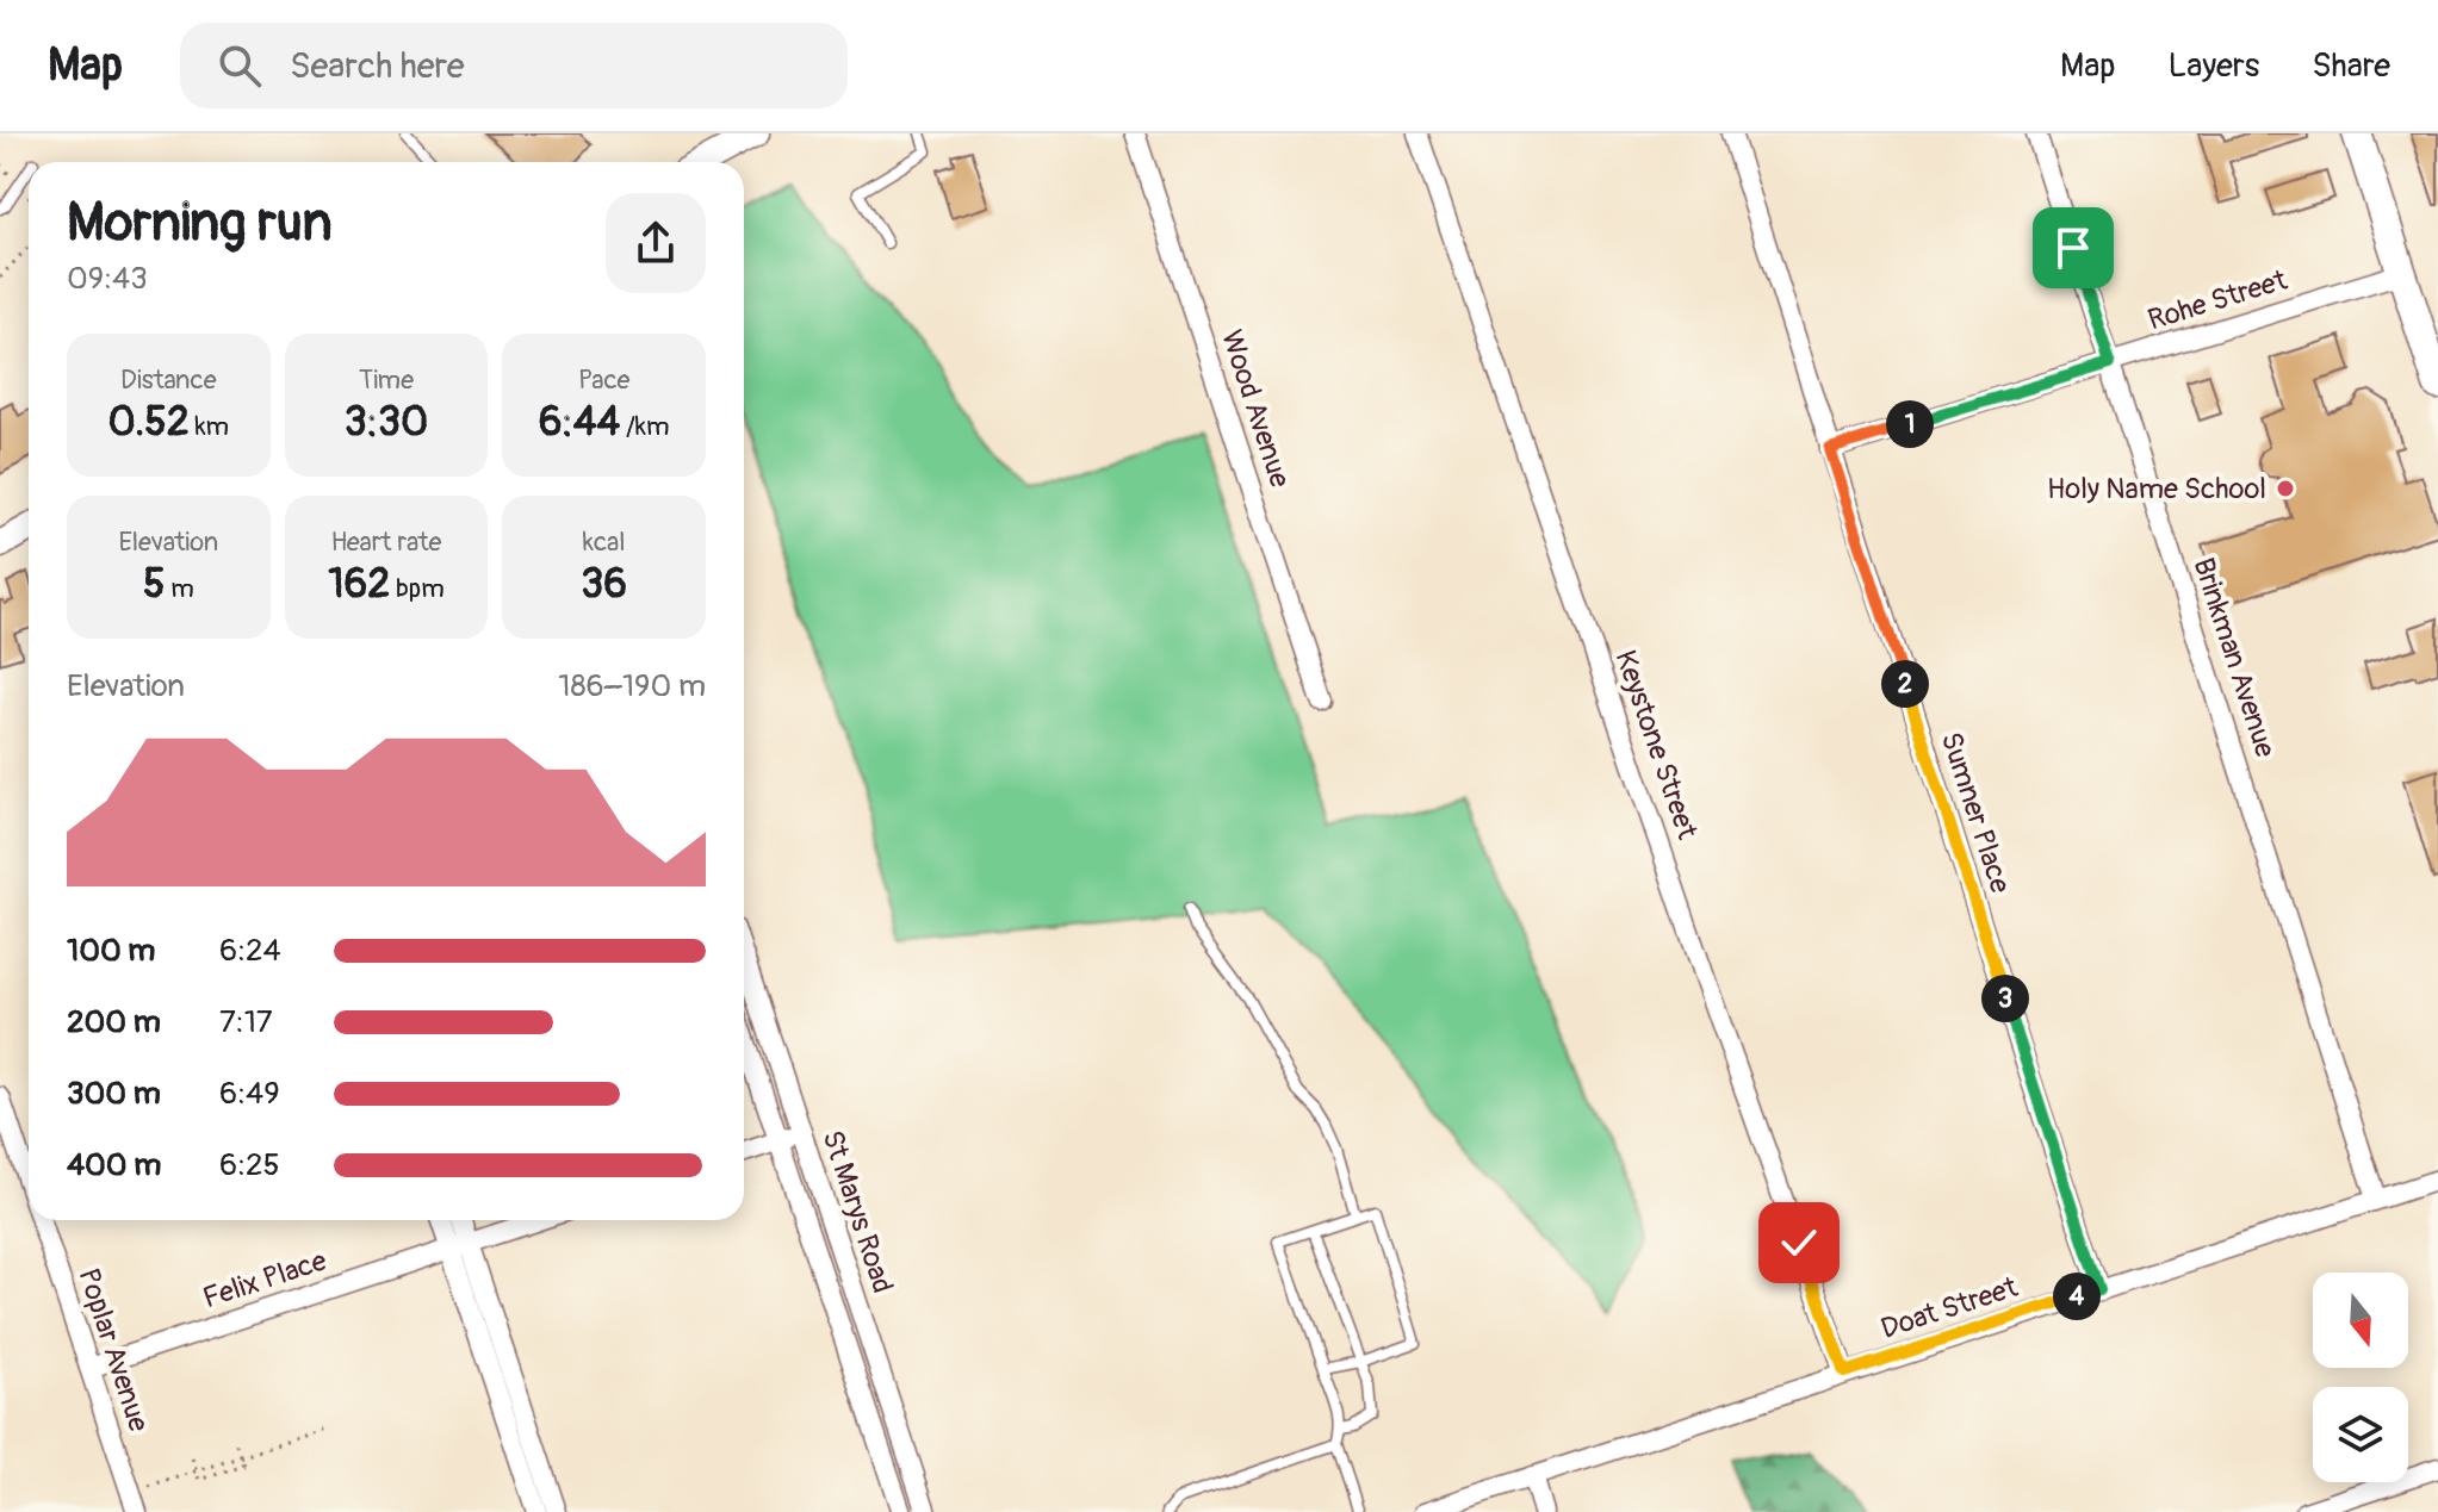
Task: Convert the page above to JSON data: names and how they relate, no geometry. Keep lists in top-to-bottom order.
{
  "streets": {
    "street": [
      "Rohe Street",
      "Wood Avenue",
      "Brinkman Avenue",
      "Keystone Street",
      "Sumner Place",
      "St Marys Road",
      "Felix Place",
      "Doat Street",
      "Poplar Avenue"
    ]
  },
  "crossings": [
    ["Rohe Street", "Brinkman Avenue"],
    ["Rohe Street", "Sumner Place"],
    ["Brinkman Avenue", "Doat Street"],
    ["Keystone Street", "Doat Street"],
    ["Sumner Place", "Doat Street"],
    ["Felix Place", "Poplar Avenue"]
  ],
  "places": ["Holy Name School"],
  "north": "bottom",
  "page": {
    "header": "Map",
    "search": "Search here",
    "nav": ["Map", "Layers", "Share"],
    "heading": ["Morning run", "09:43"],
    "stats": [
      ["Distance", "0.52 km"],
      ["Time", "3:30"],
      ["Pace", "6:44 /km"],
      ["Elevation", "5 m"],
      ["Heart rate", "162 bpm"],
      ["kcal", "36"]
    ],
    "pins": [
      "1",
      "2",
      "3",
      "4"
    ],
    "chart": ["Elevation", "186–190 m"],
    "list": [
      {
        "name": "100 m",
        "note": "6:24"
      },
      {
        "name": "200 m",
        "note": "7:17"
      },
      {
        "name": "300 m",
        "note": "6:49"
      },
      {
        "name": "400 m",
        "note": "6:25"
      }
    ]
  }
}
